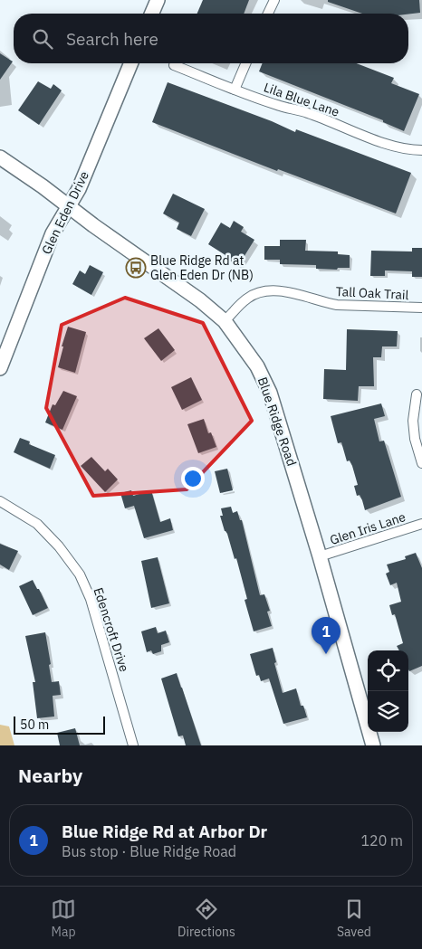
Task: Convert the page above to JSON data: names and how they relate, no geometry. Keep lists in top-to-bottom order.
{
  "streets": {
    "main road": ["Glen Eden Drive", "Blue Ridge Road"],
    "street": [
      "Lila Blue Lane",
      "Tall Oak Trail",
      "Glen Iris Lane",
      "Edencroft Drive"
    ]
  },
  "crossings": [
    ["Glen Eden Drive", "Blue Ridge Road"],
    ["Tall Oak Trail", "Blue Ridge Road"],
    ["Blue Ridge Road", "Glen Iris Lane"]
  ],
  "places": {
    "bus stop": ["Blue Ridge Rd at Glen Eden Dr (NB)"]
  },
  "scale_bar": "50 m",
  "page": {
    "search": "Search here",
    "pins": "1",
    "scale": "50 m",
    "heading": "Nearby",
    "list": [
      {
        "mark": "1",
        "name": "Blue Ridge Rd at Arbor Dr",
        "note": "Bus stop · Blue Ridge Road",
        "value": "120 m"
      }
    ],
    "nav": ["Map", "Directions", "Saved"]
  }
}
